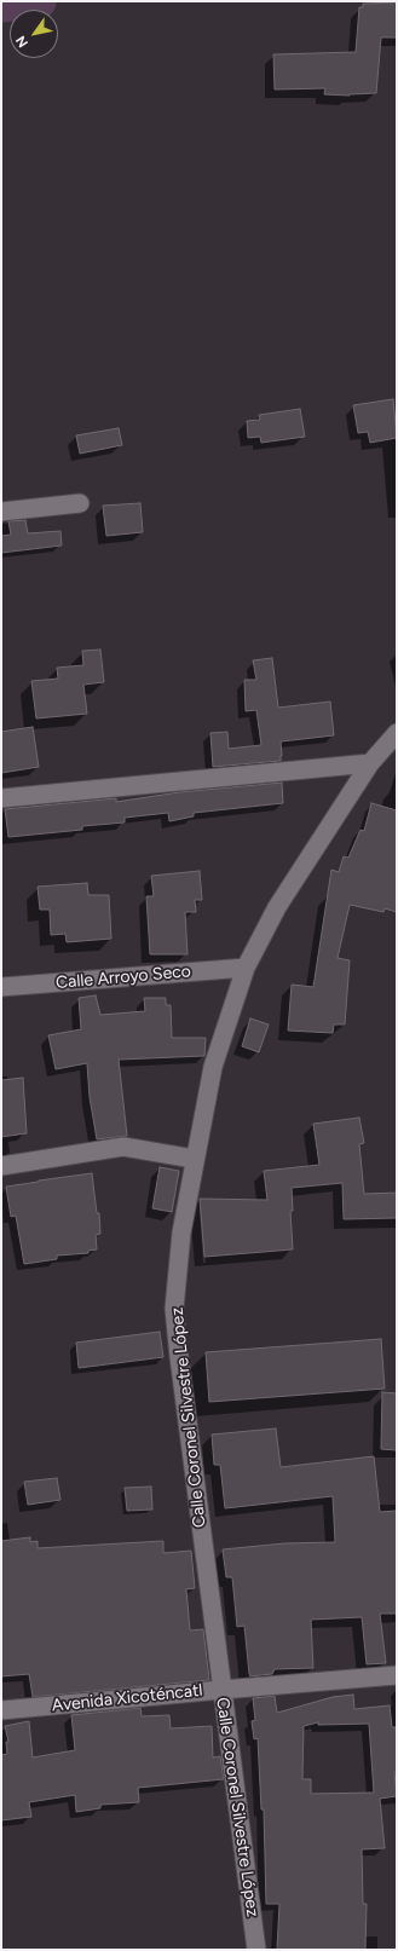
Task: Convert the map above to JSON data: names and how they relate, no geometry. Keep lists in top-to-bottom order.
{
  "streets": {
    "street": ["Calle Arroyo Seco", "Calle Coronel Silvestre López", "Avenida Xicoténcatl"]
  },
  "crossings": [
    ["Calle Arroyo Seco", "Calle Coronel Silvestre López"],
    ["Calle Coronel Silvestre López", "Avenida Xicoténcatl"]
  ],
  "north": "bottom left"
}
